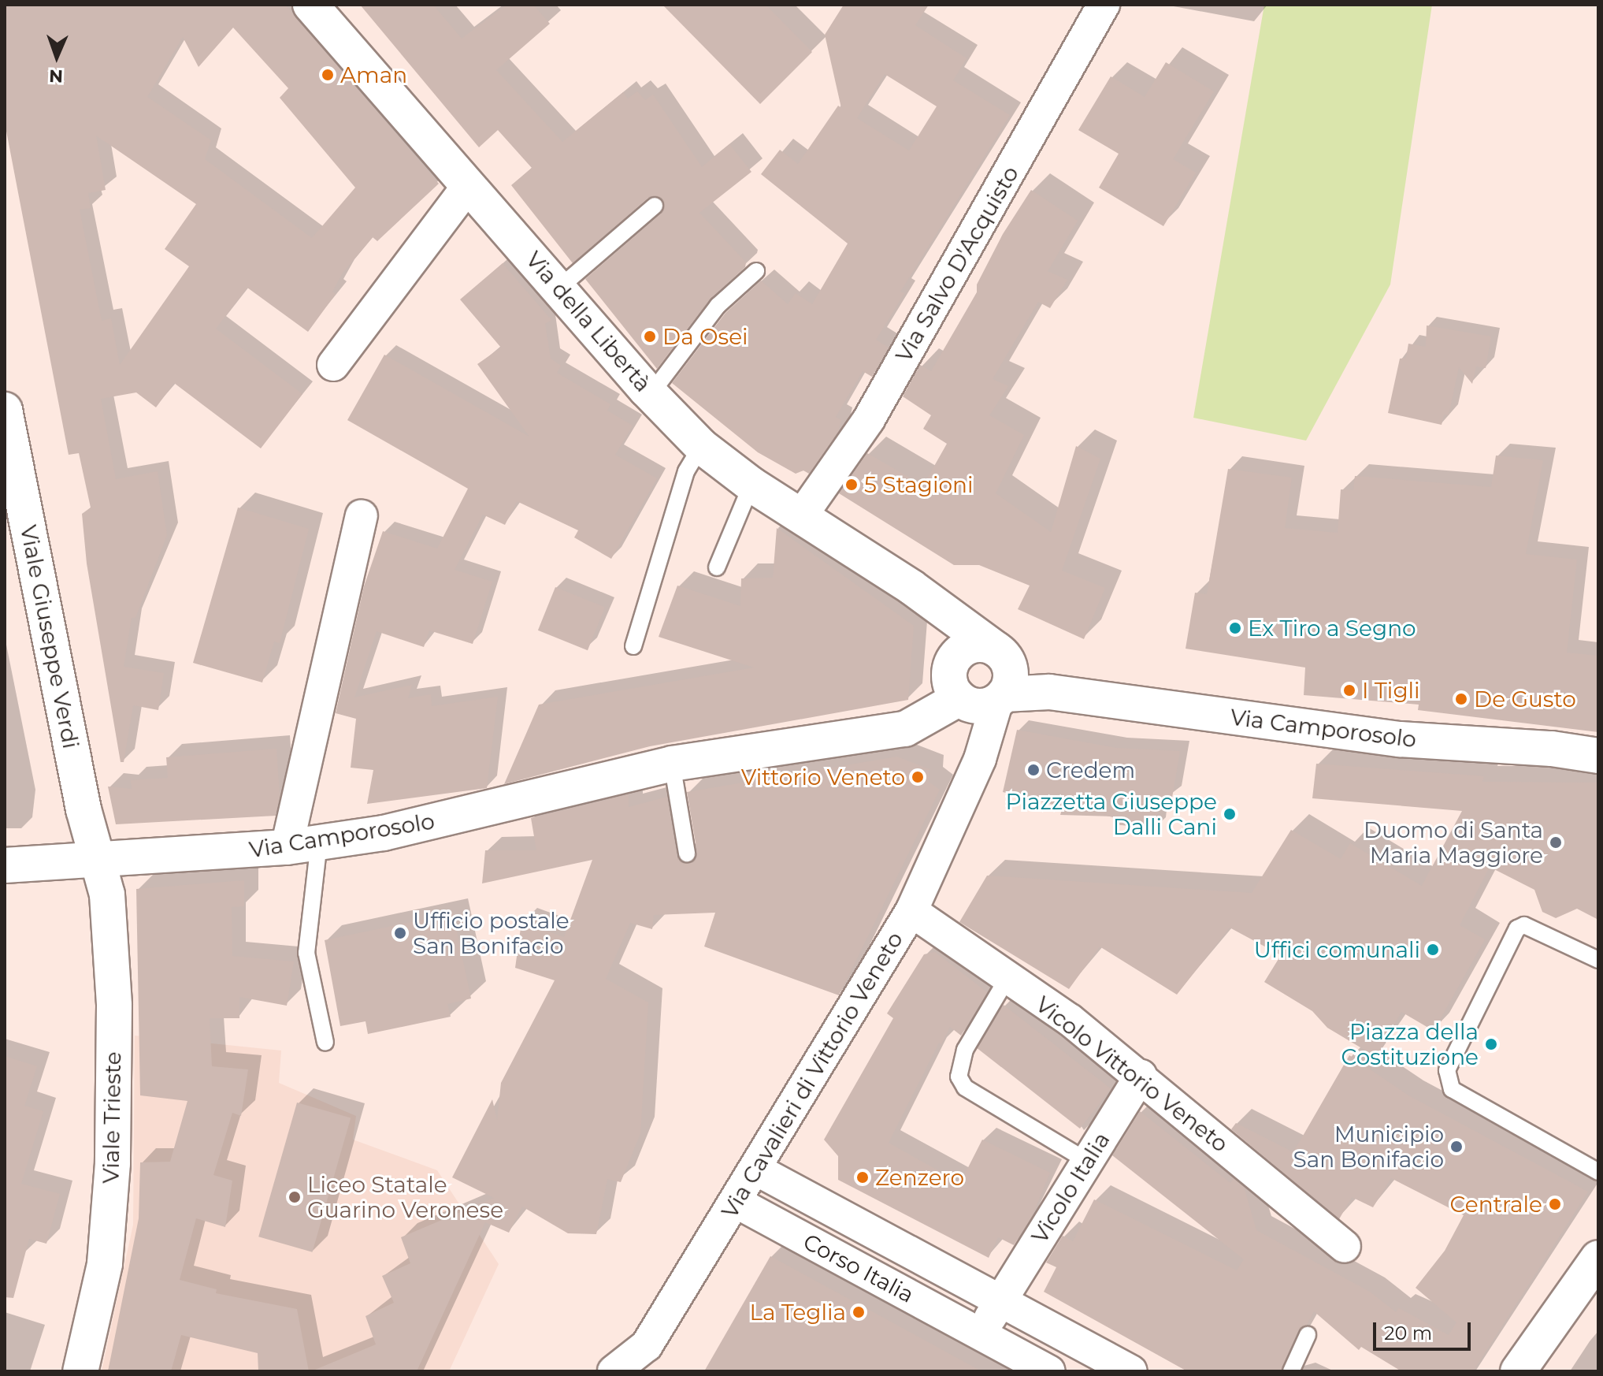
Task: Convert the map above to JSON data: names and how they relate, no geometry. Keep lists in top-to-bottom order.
{
  "streets": {
    "street": [
      "Via Salvo D'Acquisto",
      "Via della Libertà",
      "Viale Giuseppe Verdi",
      "Via Camporosolo",
      "Vicolo Vittorio Veneto",
      "Via Cavalieri di Vittorio Veneto",
      "Viale Trieste",
      "Vicolo Italia",
      "Corso Italia"
    ]
  },
  "crossings": [
    ["Via Salvo D'Acquisto", "Via della Libertà"],
    ["Via della Libertà", "Via Camporosolo"],
    ["Via della Libertà", "Via Cavalieri di Vittorio Veneto"],
    ["Viale Giuseppe Verdi", "Via Camporosolo"],
    ["Viale Giuseppe Verdi", "Viale Trieste"],
    ["Via Camporosolo", "Via Cavalieri di Vittorio Veneto"],
    ["Via Camporosolo", "Viale Trieste"],
    ["Vicolo Vittorio Veneto", "Via Cavalieri di Vittorio Veneto"],
    ["Vicolo Vittorio Veneto", "Vicolo Italia"],
    ["Via Cavalieri di Vittorio Veneto", "Corso Italia"],
    ["Vicolo Italia", "Corso Italia"]
  ],
  "places": [
    "Aman",
    "Da Osei",
    "5 Stagioni",
    "Ex Tiro a Segno",
    "I Tigli",
    "De Gusto",
    "Credem",
    "Vittorio Veneto",
    "Piazzetta Giuseppe Dalli Cani",
    "Duomo di Santa Maria Maggiore",
    "Ufficio postale San Bonifacio",
    "Uffici comunali",
    "Piazza della Costituzione",
    "Municipio San Bonifacio",
    "Zenzero",
    "Liceo Statale Guarino Veronese",
    "Centrale",
    "La Teglia"
  ],
  "scale_bar": "20 m",
  "north": "bottom"
}
